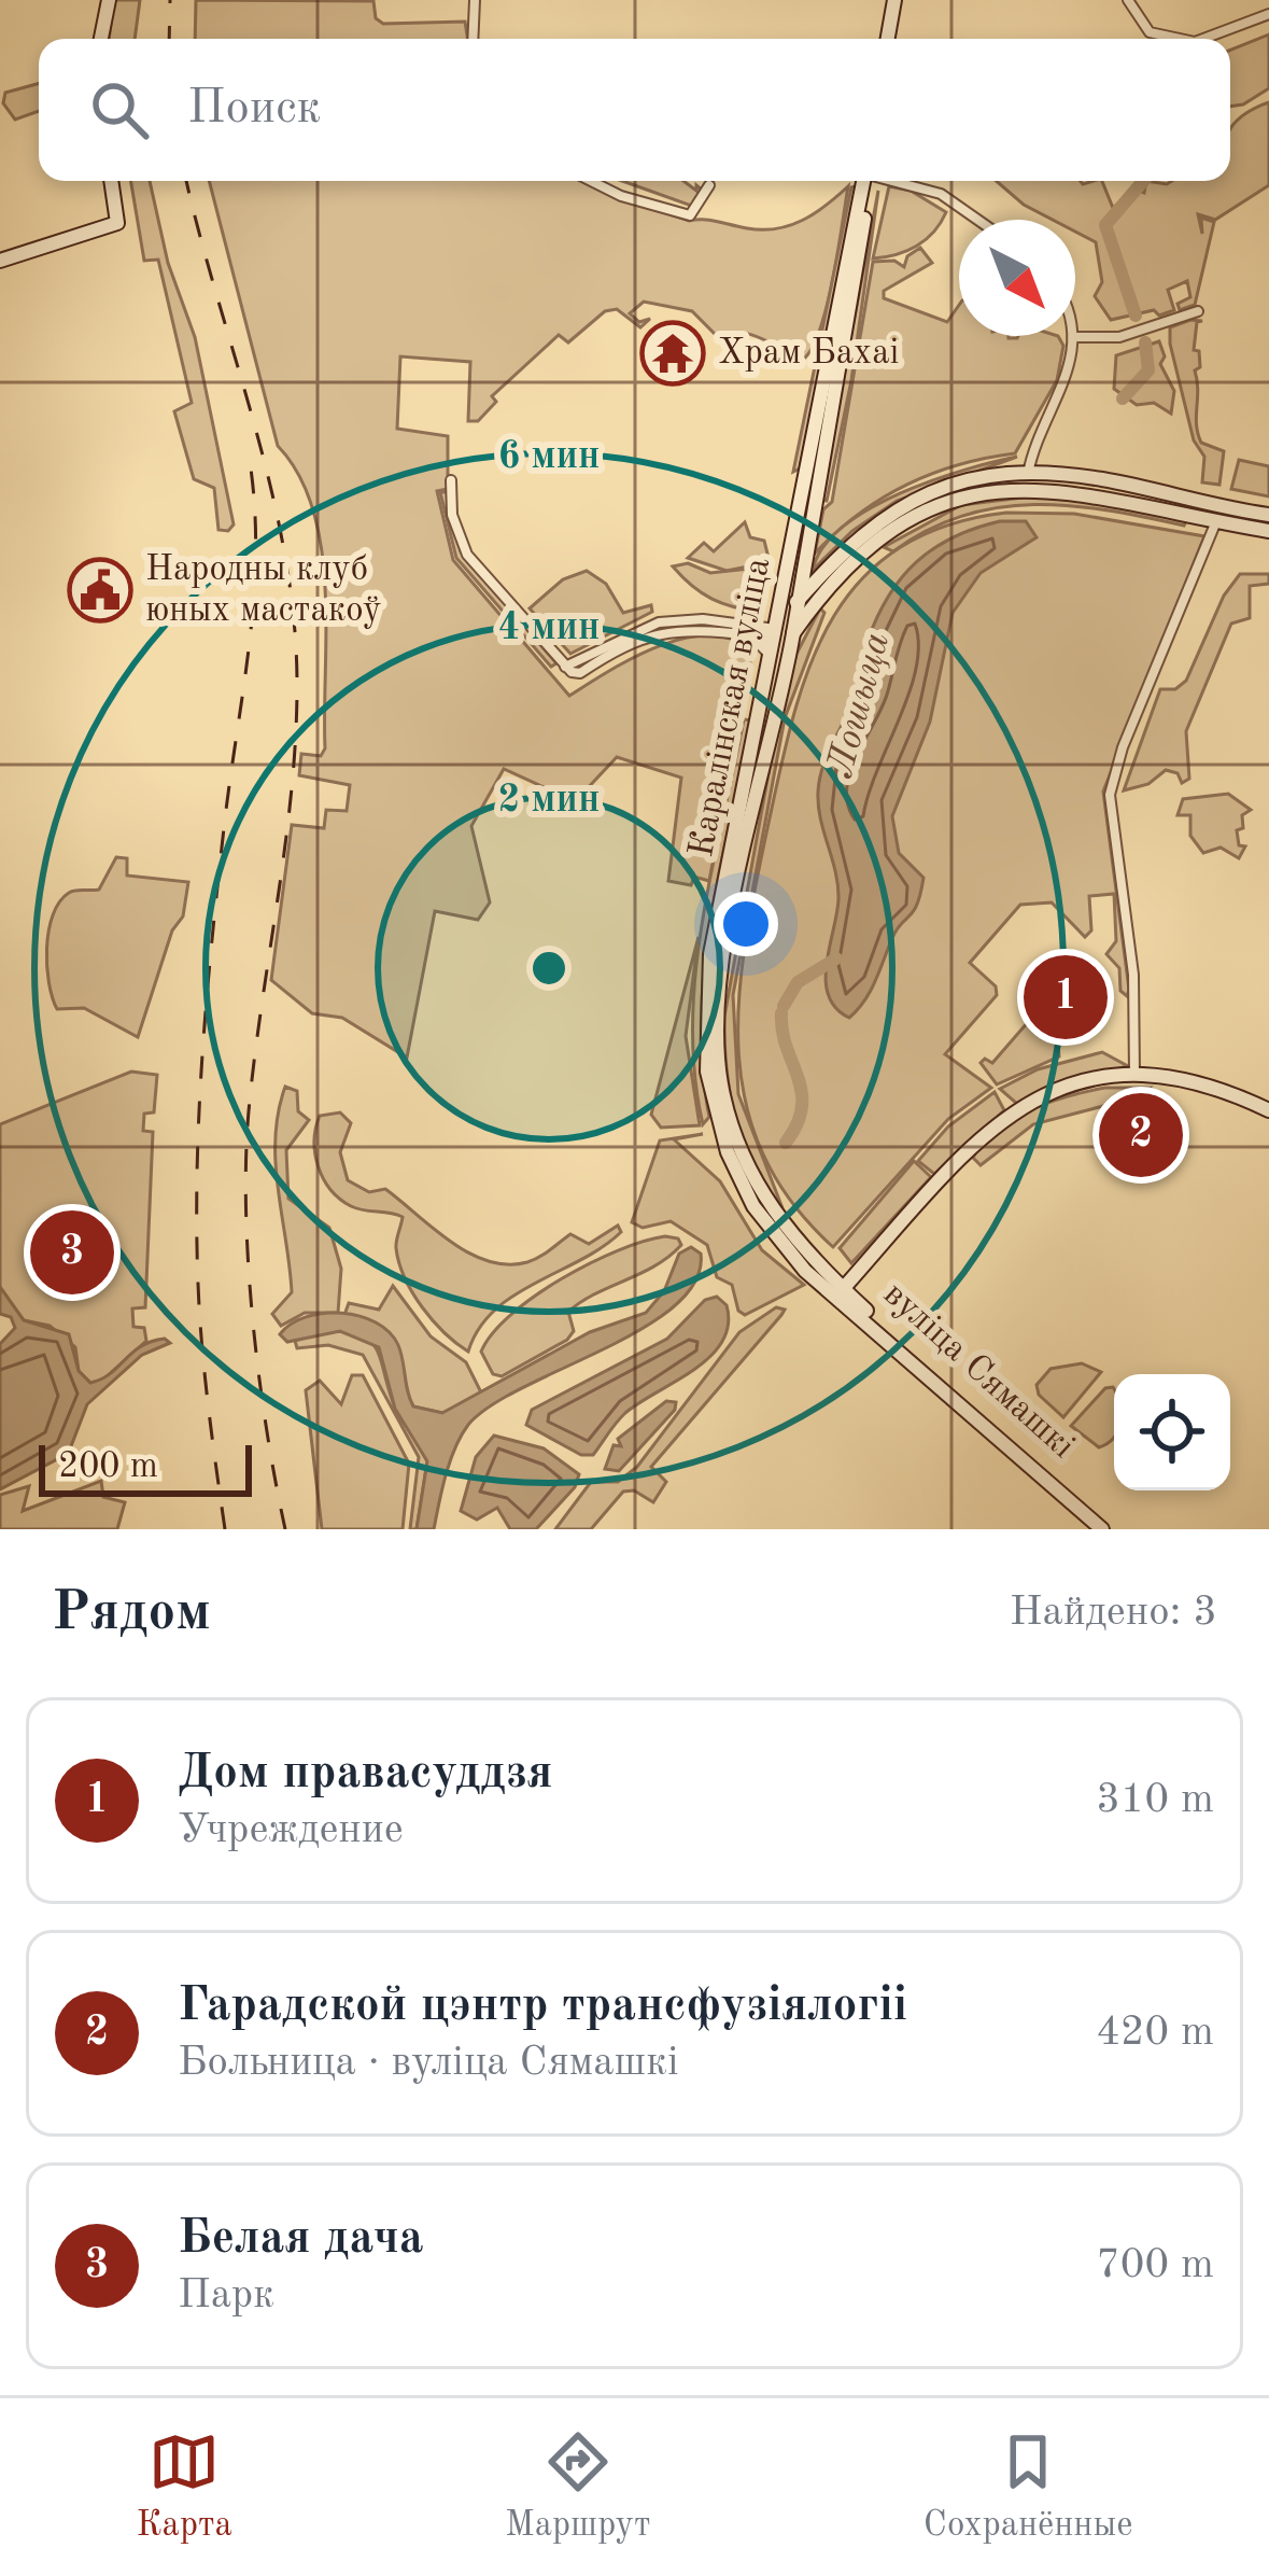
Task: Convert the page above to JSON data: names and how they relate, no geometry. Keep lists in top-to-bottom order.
{
  "streets": {
    "main road": ["Каралінская вуліца", "вуліца Сямашкі"]
  },
  "crossings": [
    ["Каралінская вуліца", "вуліца Сямашкі"]
  ],
  "water": ["Лошыца"],
  "places": {
    "temple": ["Храм Бахаі"],
    "public building": ["Народны клуб юных мастакоў"]
  },
  "scale_bar": "200 m",
  "north": "bottom right",
  "page": {
    "search": "Поиск",
    "pins": ["1", "2", "3"],
    "scale": "200 m",
    "heading": ["Рядом", "Найдено: 3"],
    "list": [
      {
        "mark": "1",
        "name": "Дом правасуддзя",
        "note": "Учреждение",
        "value": "310 m"
      },
      {
        "mark": "2",
        "name": "Гарадской цэнтр трансфузіялогіі",
        "note": "Больница · вуліца Сямашкі",
        "value": "420 m"
      },
      {
        "mark": "3",
        "name": "Белая дача",
        "note": "Парк",
        "value": "700 m"
      }
    ],
    "nav": ["Карта", "Маршрут", "Сохранённые"]
  },
  "rings": ["6 мин", "4 мин", "2 мин"]
}
